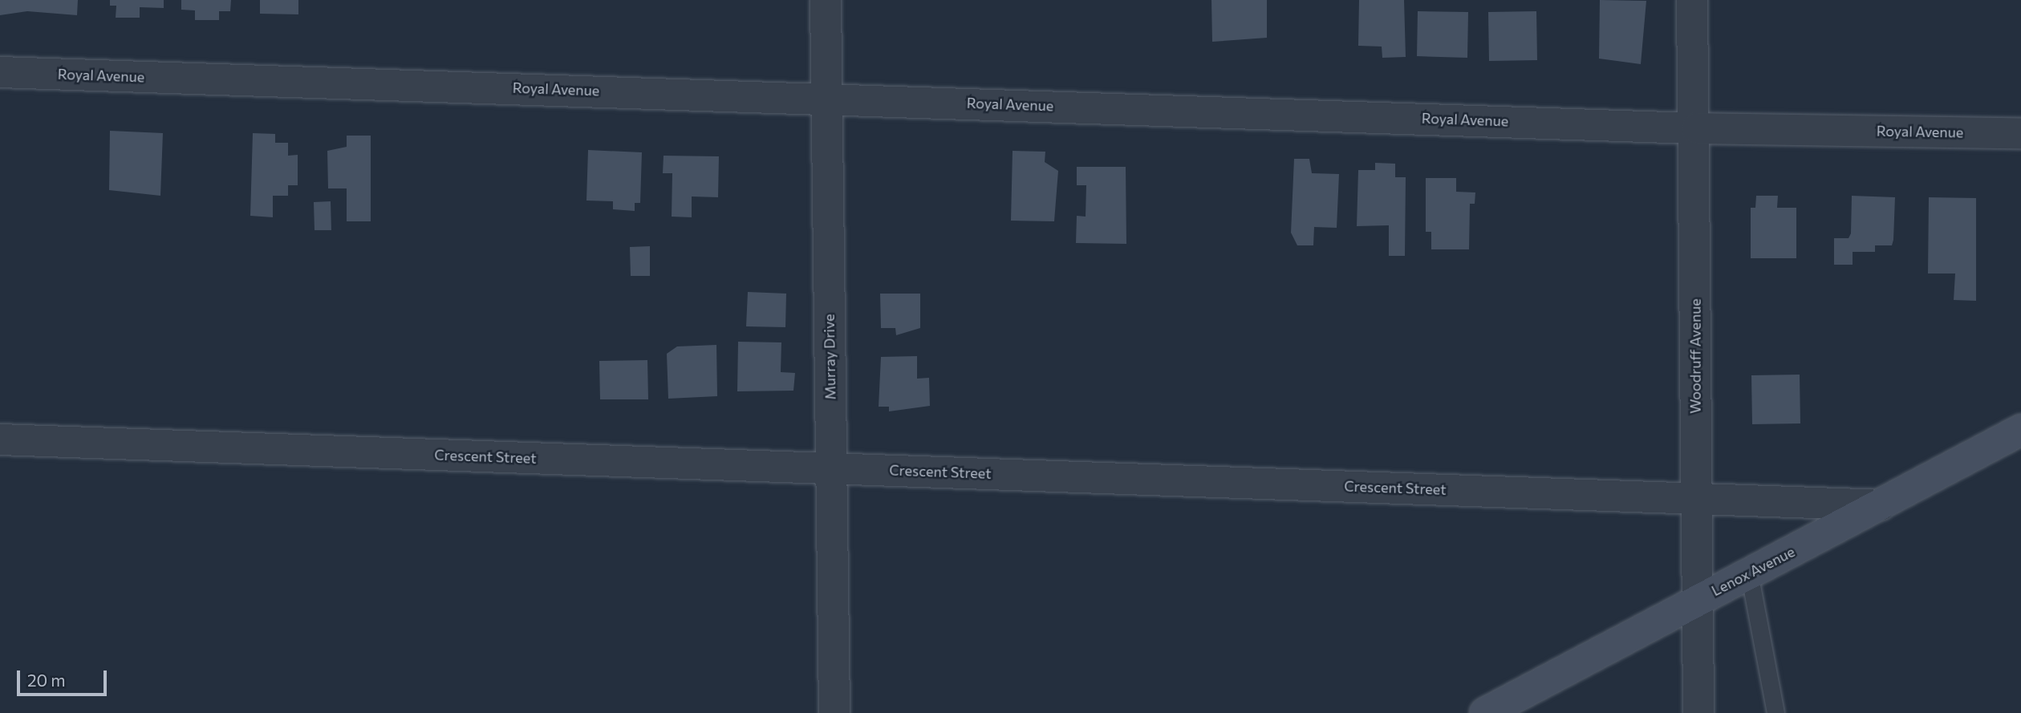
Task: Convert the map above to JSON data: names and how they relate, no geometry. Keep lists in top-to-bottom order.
{
  "streets": {
    "main road": ["Lenox Avenue"],
    "street": [
      "Royal Avenue",
      "Woodruff Avenue",
      "Murray Drive",
      "Crescent Street"
    ]
  },
  "crossings": [
    ["Royal Avenue", "Woodruff Avenue"],
    ["Royal Avenue", "Murray Drive"],
    ["Woodruff Avenue", "Crescent Street"],
    ["Woodruff Avenue", "Lenox Avenue"],
    ["Murray Drive", "Crescent Street"],
    ["Crescent Street", "Lenox Avenue"]
  ],
  "scale_bar": "20 m"
}
